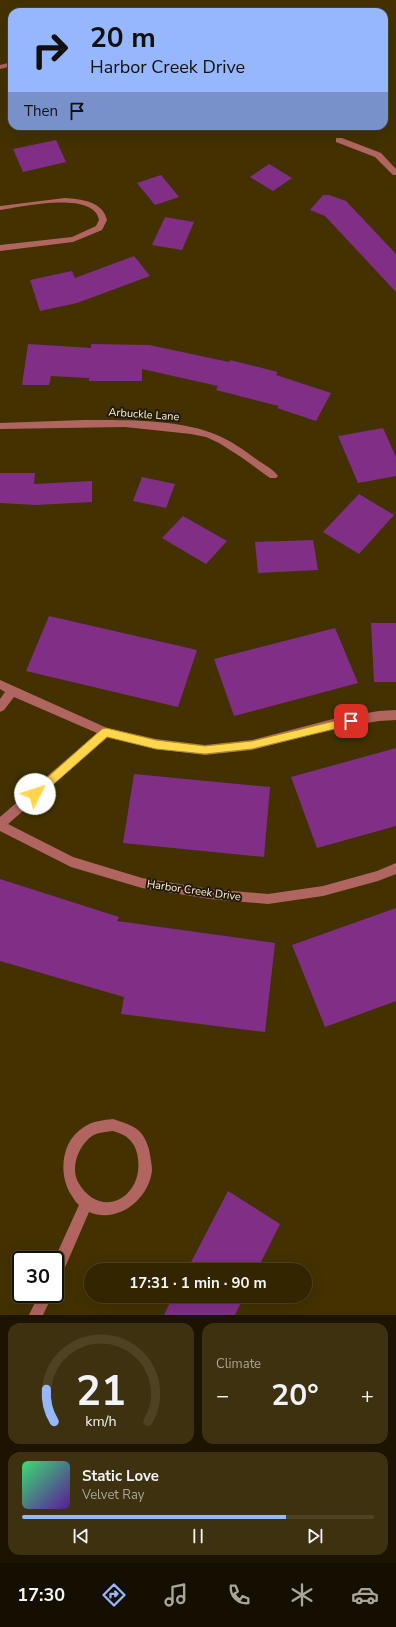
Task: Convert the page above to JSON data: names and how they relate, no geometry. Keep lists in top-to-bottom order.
{
  "streets": {
    "street": ["Arbuckle Lane", "Harbor Creek Drive"]
  },
  "page": {
    "turn": ["20 m", "Harbor Creek Drive"],
    "then": "Then",
    "limit": "30",
    "trip": "17:31 · 1 min · 90 m",
    "tile": "Climate",
    "heat": ["−", "20°", "+"],
    "song": ["Static Love", "Velvet Ray"],
    "tabs": "17:30",
    "gauge": ["21", "km/h"]
  }
}
